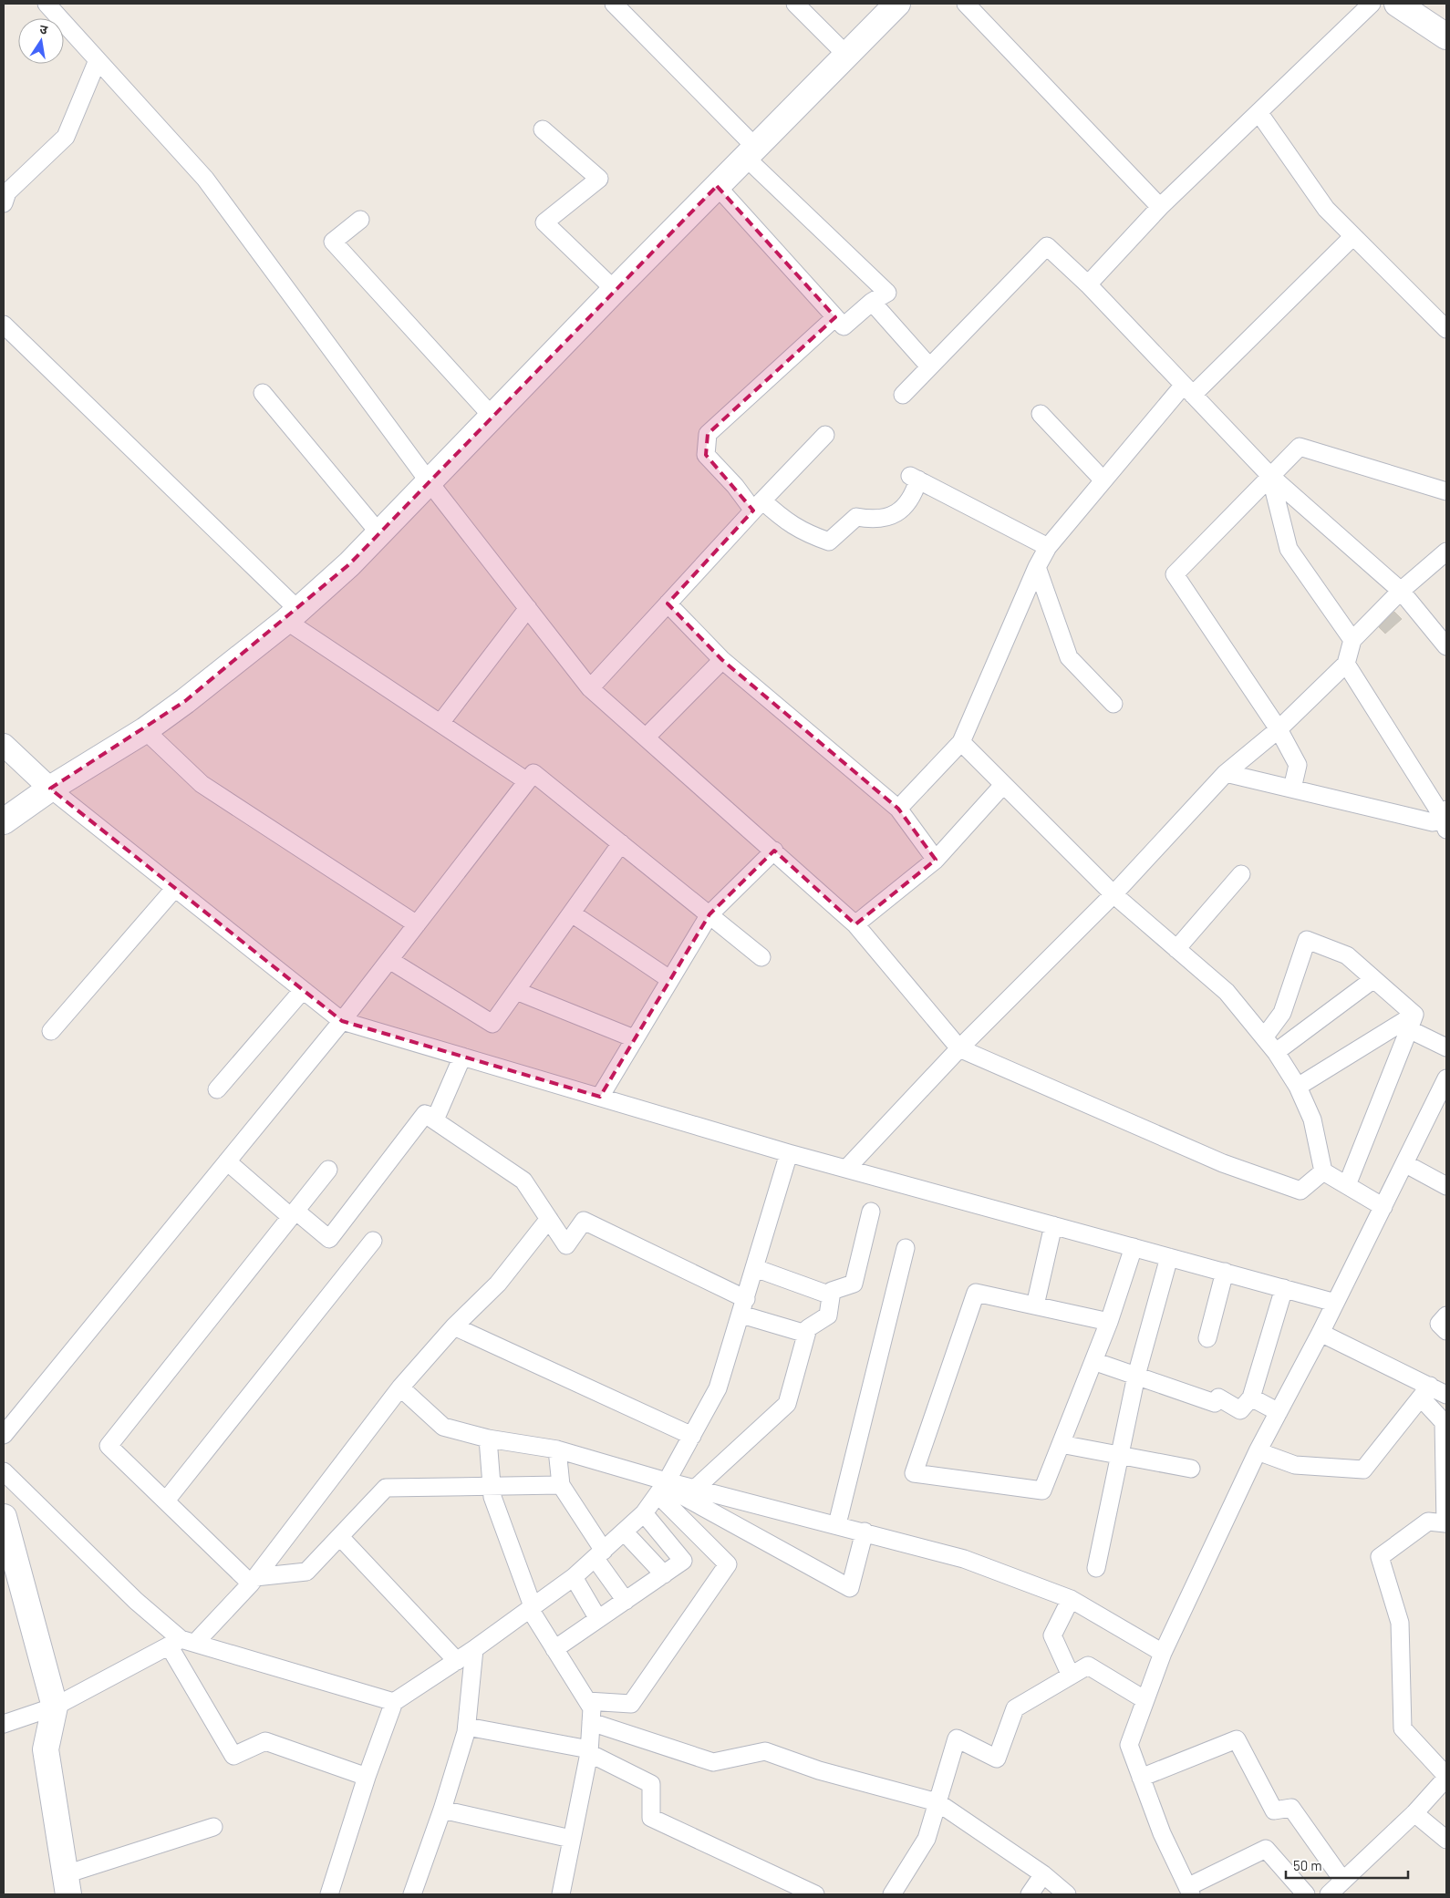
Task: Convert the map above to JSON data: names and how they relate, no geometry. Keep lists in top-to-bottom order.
{
  "scale_bar": "50 m",
  "north": "top"
}
